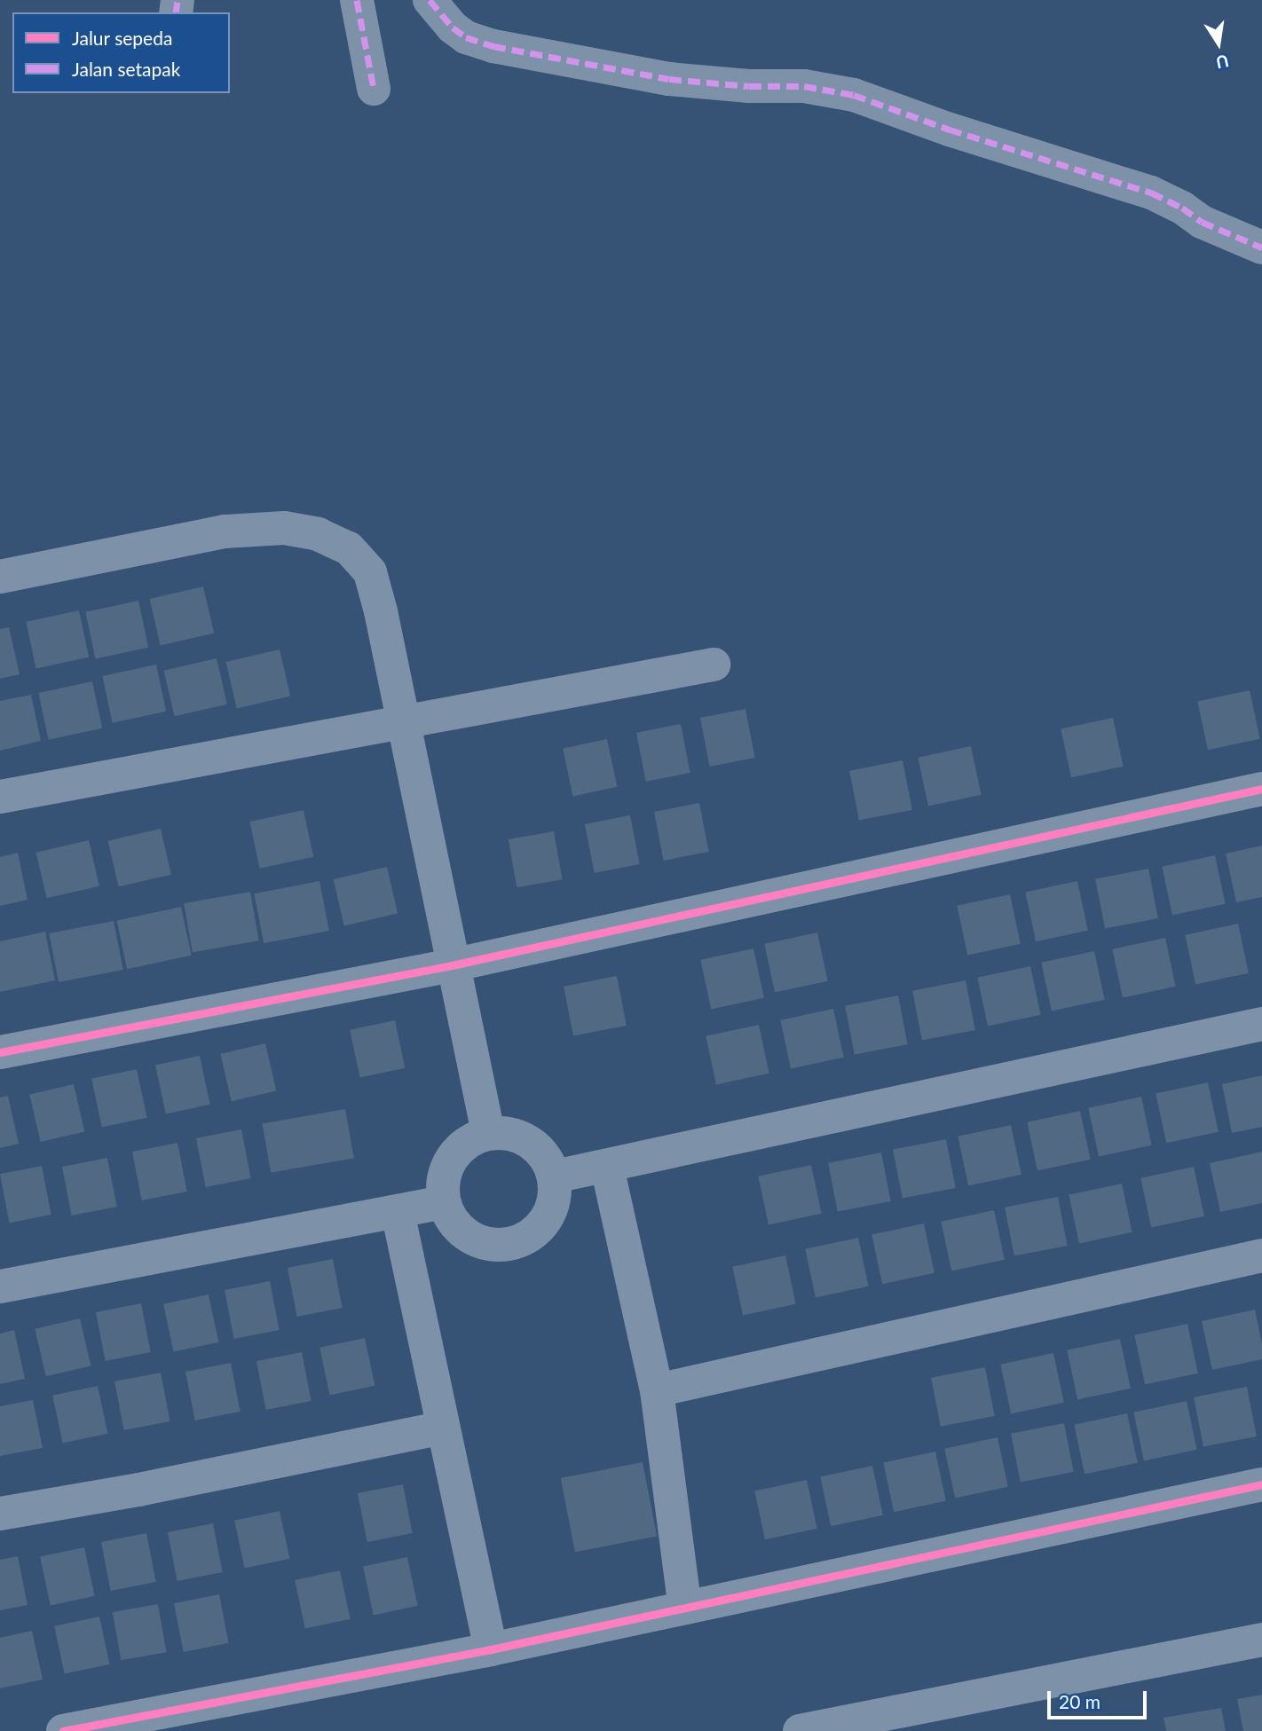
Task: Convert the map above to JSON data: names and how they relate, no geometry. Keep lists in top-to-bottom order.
{
  "legend": ["Jalur sepeda", "Jalan setapak"],
  "scale_bar": "20 m",
  "north": "bottom"
}
